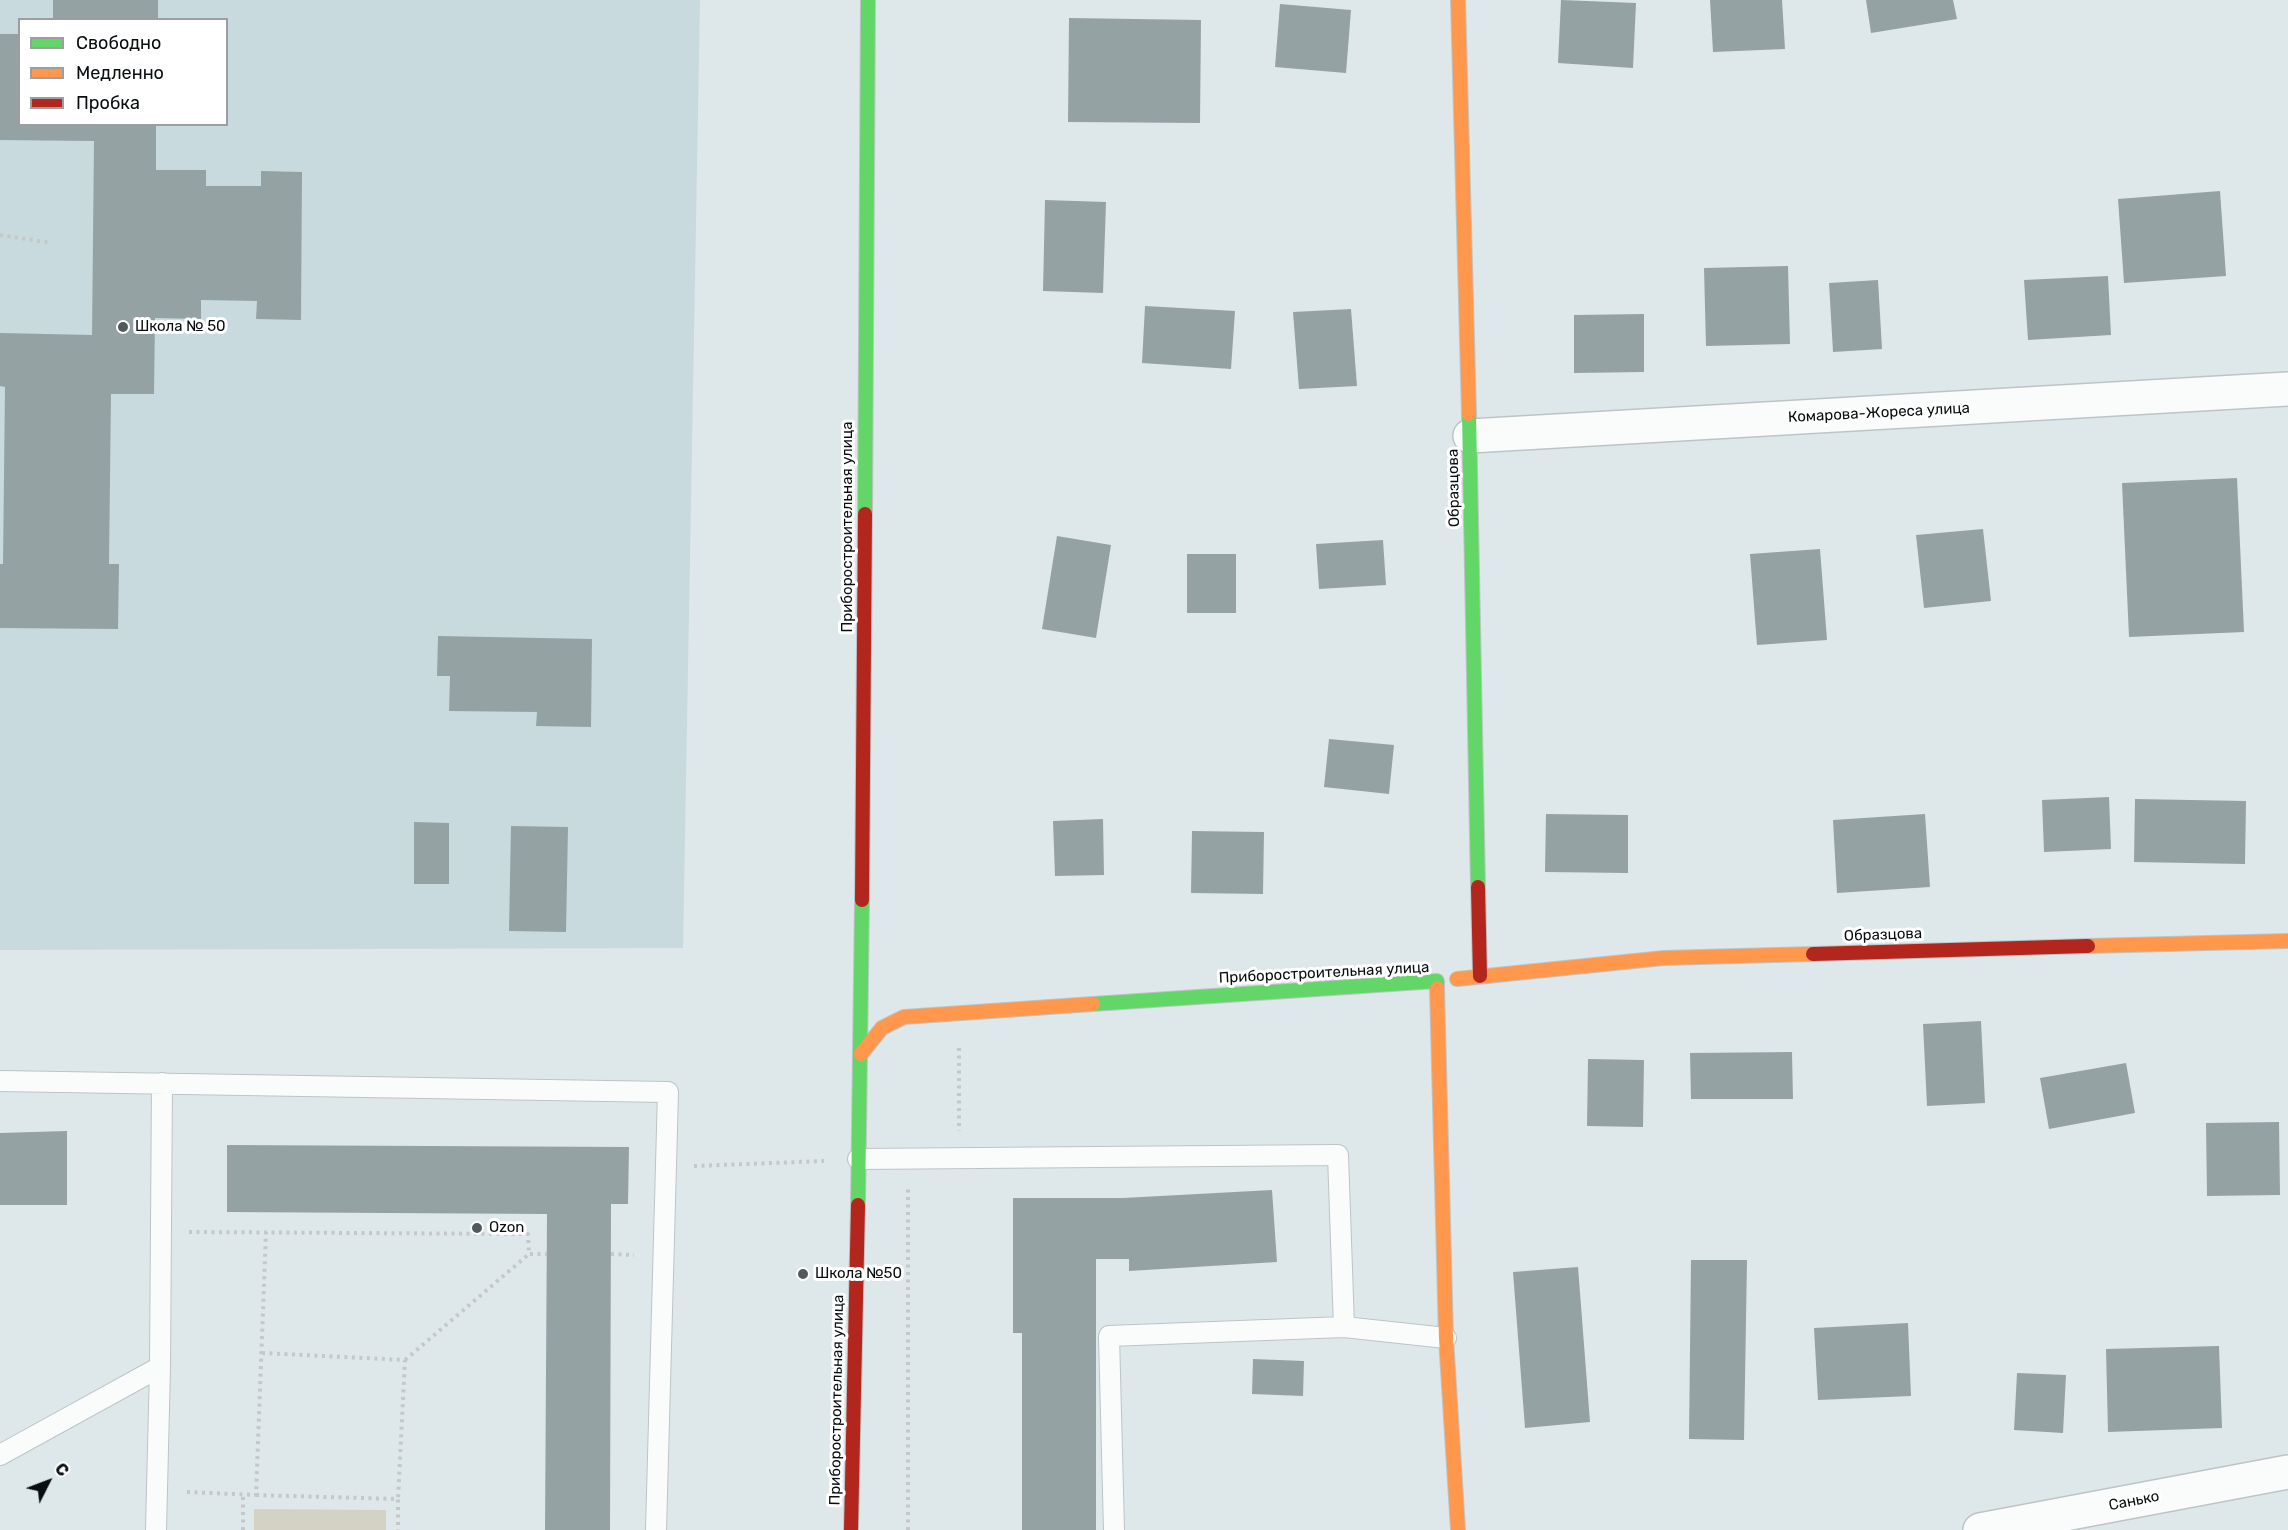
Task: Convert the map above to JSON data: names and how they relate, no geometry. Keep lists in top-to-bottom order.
{
  "streets": {
    "street": [
      "Комарова-Жореса улица",
      "Образцова",
      "Приборостроительная улица",
      "Санько"
    ]
  },
  "crossings": [
    ["Комарова-Жореса улица", "Образцова"],
    ["Образцова", "Приборостроительная улица"]
  ],
  "places": ["Школа № 50", "Ozon", "Школа №50"],
  "legend": ["Свободно", "Медленно", "Пробка"],
  "north": "top right"
}
